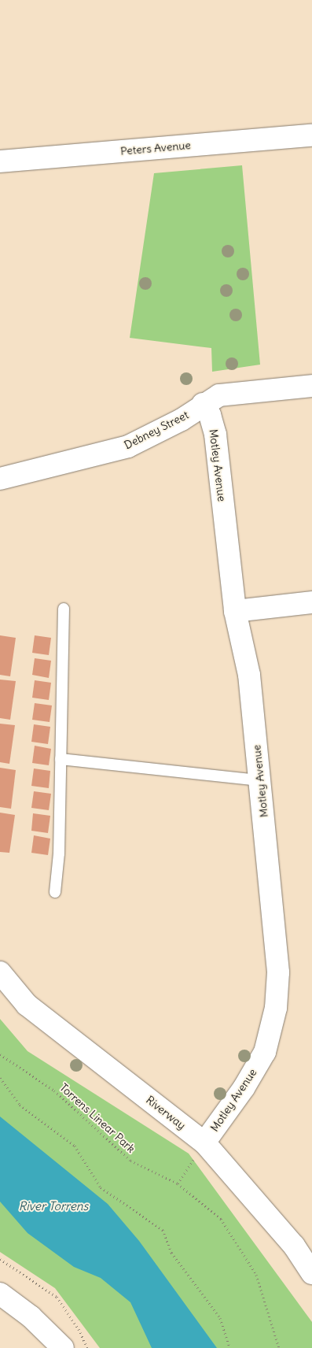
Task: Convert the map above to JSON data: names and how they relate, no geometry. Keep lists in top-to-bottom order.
{
  "streets": {
    "street": [
      "Peters Avenue",
      "Debney Street",
      "Motley Avenue",
      "Riverway"
    ],
    "path": ["Torrens Linear Park"]
  },
  "crossings": [
    ["Debney Street", "Motley Avenue"],
    ["Motley Avenue", "Riverway"]
  ],
  "water": ["River Torrens"]
}
